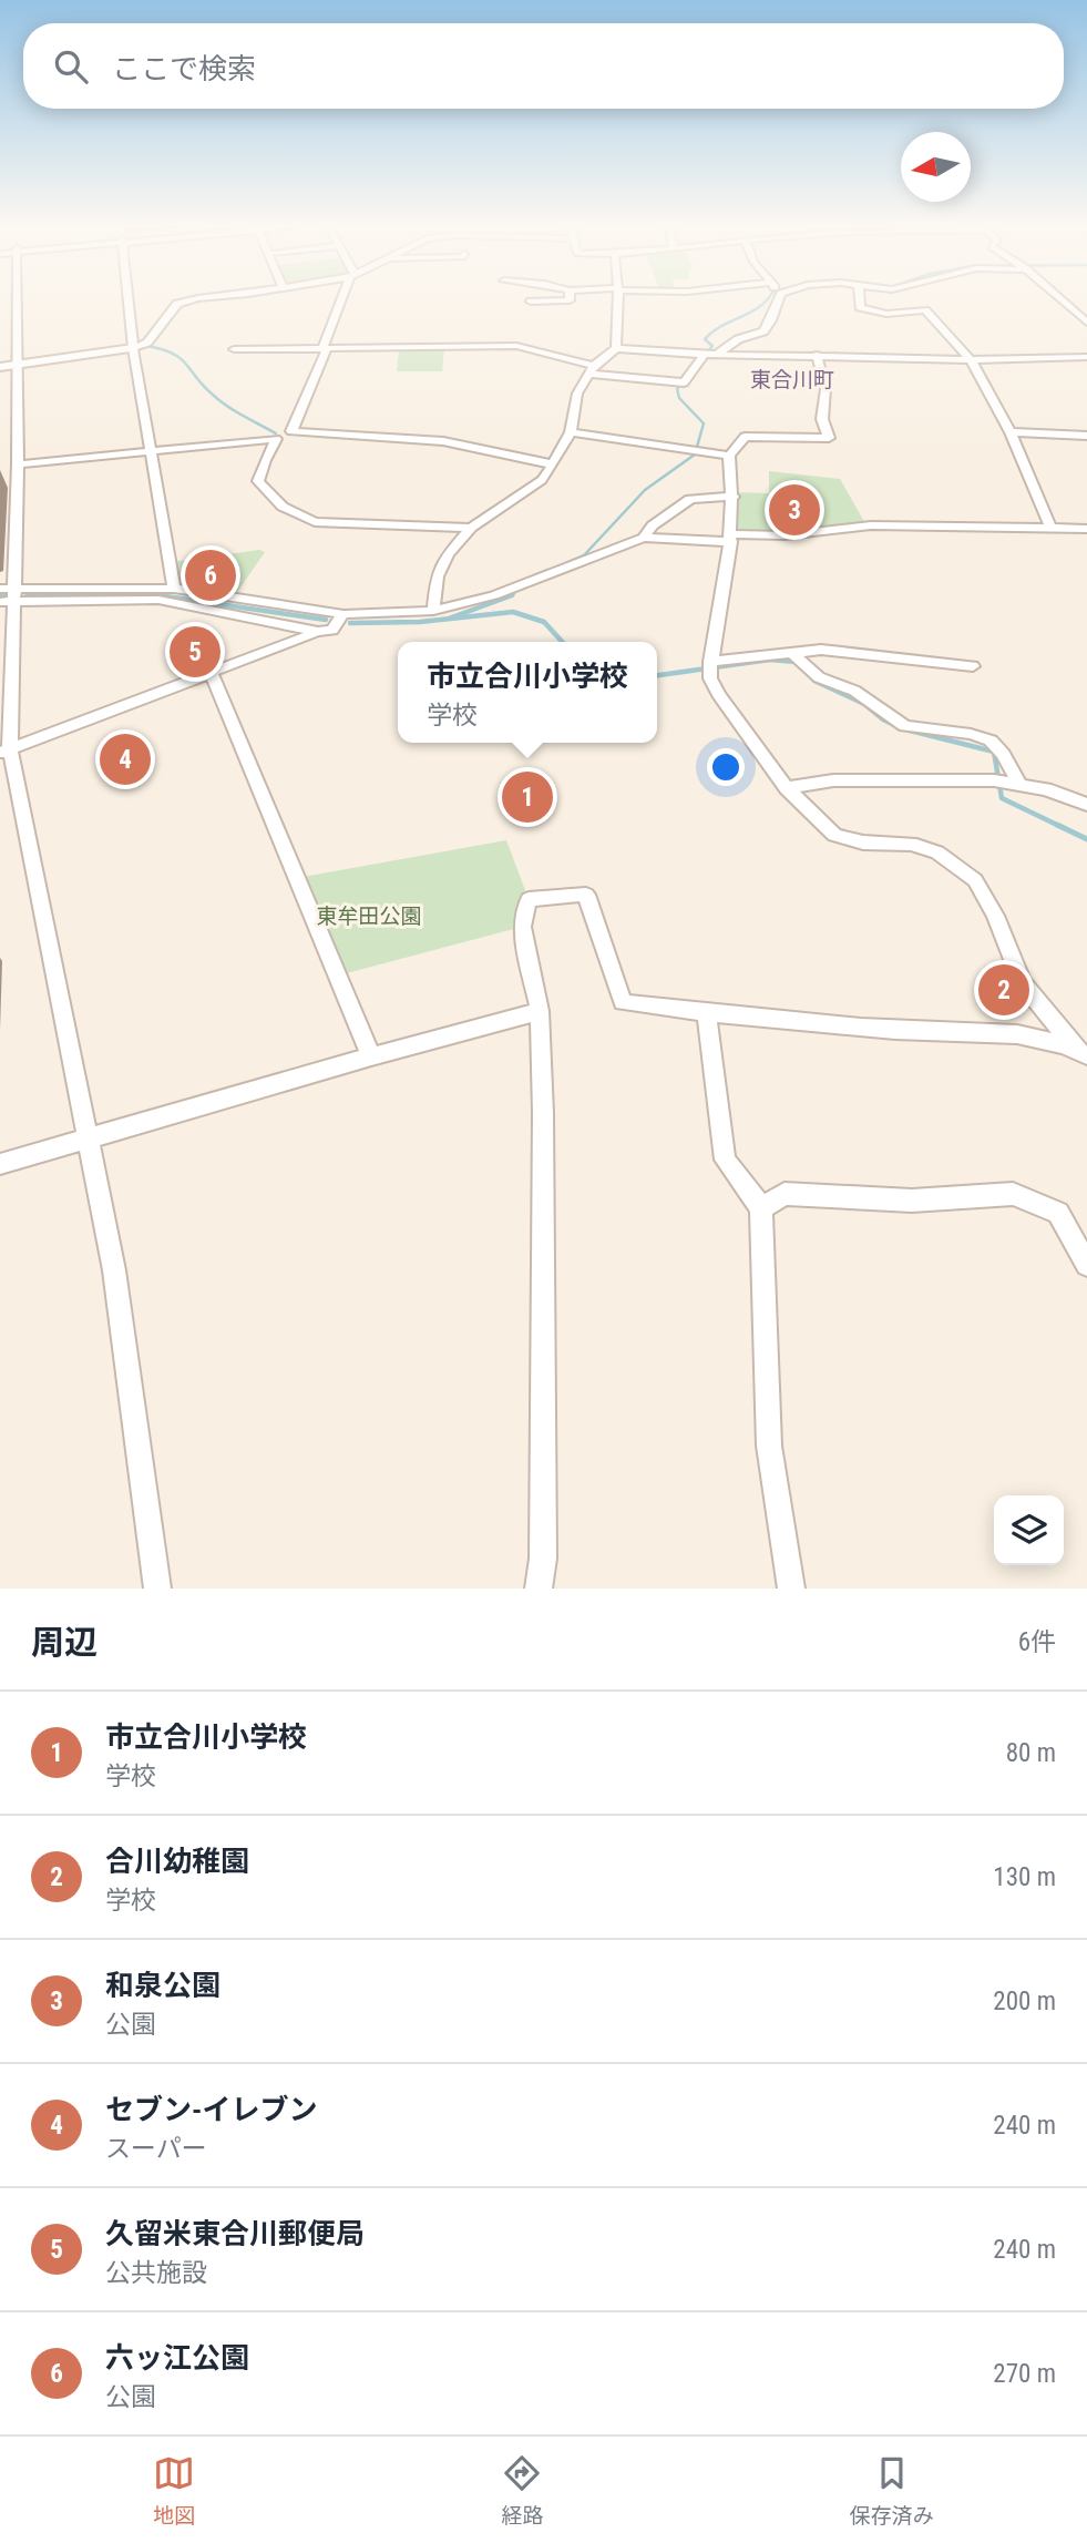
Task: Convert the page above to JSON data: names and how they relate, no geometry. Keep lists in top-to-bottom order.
{
  "districts": ["東合川町"],
  "parks": ["東牟田公園"],
  "north": "left",
  "page": {
    "search": "ここで検索",
    "pins": [
      "3",
      "6",
      "5",
      "4",
      "1",
      "2"
    ],
    "popup": ["市立合川小学校", "学校"],
    "heading": ["周辺", "6件"],
    "list": [
      {
        "mark": "1",
        "name": "市立合川小学校",
        "note": "学校",
        "value": "80 m"
      },
      {
        "mark": "2",
        "name": "合川幼稚園",
        "note": "学校",
        "value": "130 m"
      },
      {
        "mark": "3",
        "name": "和泉公園",
        "note": "公園",
        "value": "200 m"
      },
      {
        "mark": "4",
        "name": "セブン-イレブン",
        "note": "スーパー",
        "value": "240 m"
      },
      {
        "mark": "5",
        "name": "久留米東合川郵便局",
        "note": "公共施設",
        "value": "240 m"
      },
      {
        "mark": "6",
        "name": "六ッ江公園",
        "note": "公園",
        "value": "270 m"
      }
    ],
    "nav": ["地図", "経路", "保存済み"]
  }
}
